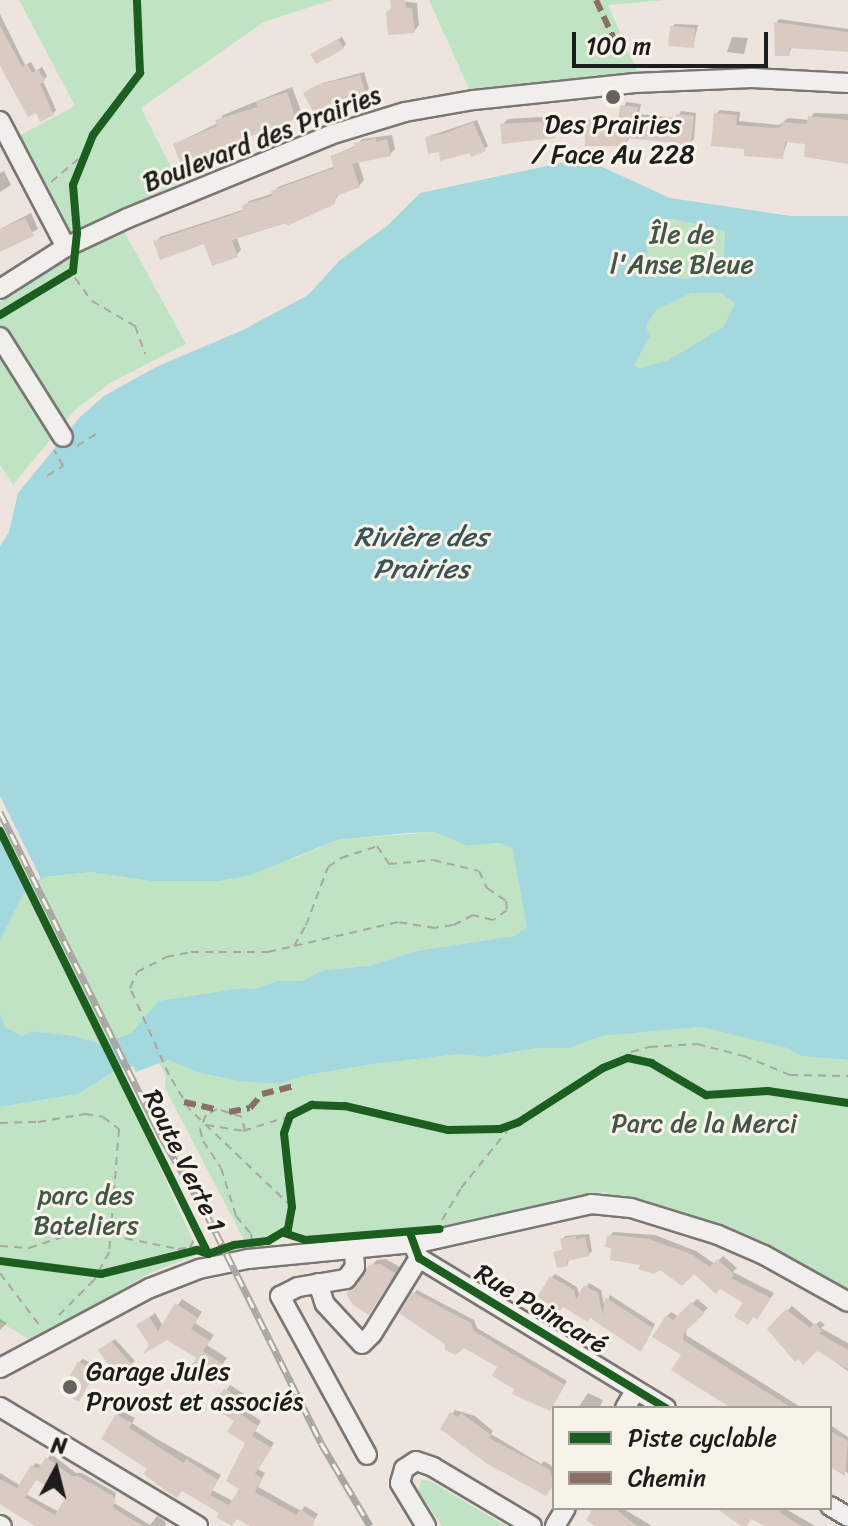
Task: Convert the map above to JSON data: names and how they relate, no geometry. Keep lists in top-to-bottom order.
{
  "streets": {
    "street": ["Boulevard des Prairies", "Rue Poincaré"],
    "cycle path": ["Route Verte 1"]
  },
  "water": ["Rivière des Prairies"],
  "parks": ["Île de l'Anse Bleue", "Parc de la Merci", "parc des Bateliers"],
  "places": ["Des Prairies / Face Au 228", "Garage Jules Provost et associés"],
  "legend": ["Piste cyclable", "Chemin"],
  "scale_bar": "100 m",
  "north": "top"
}
